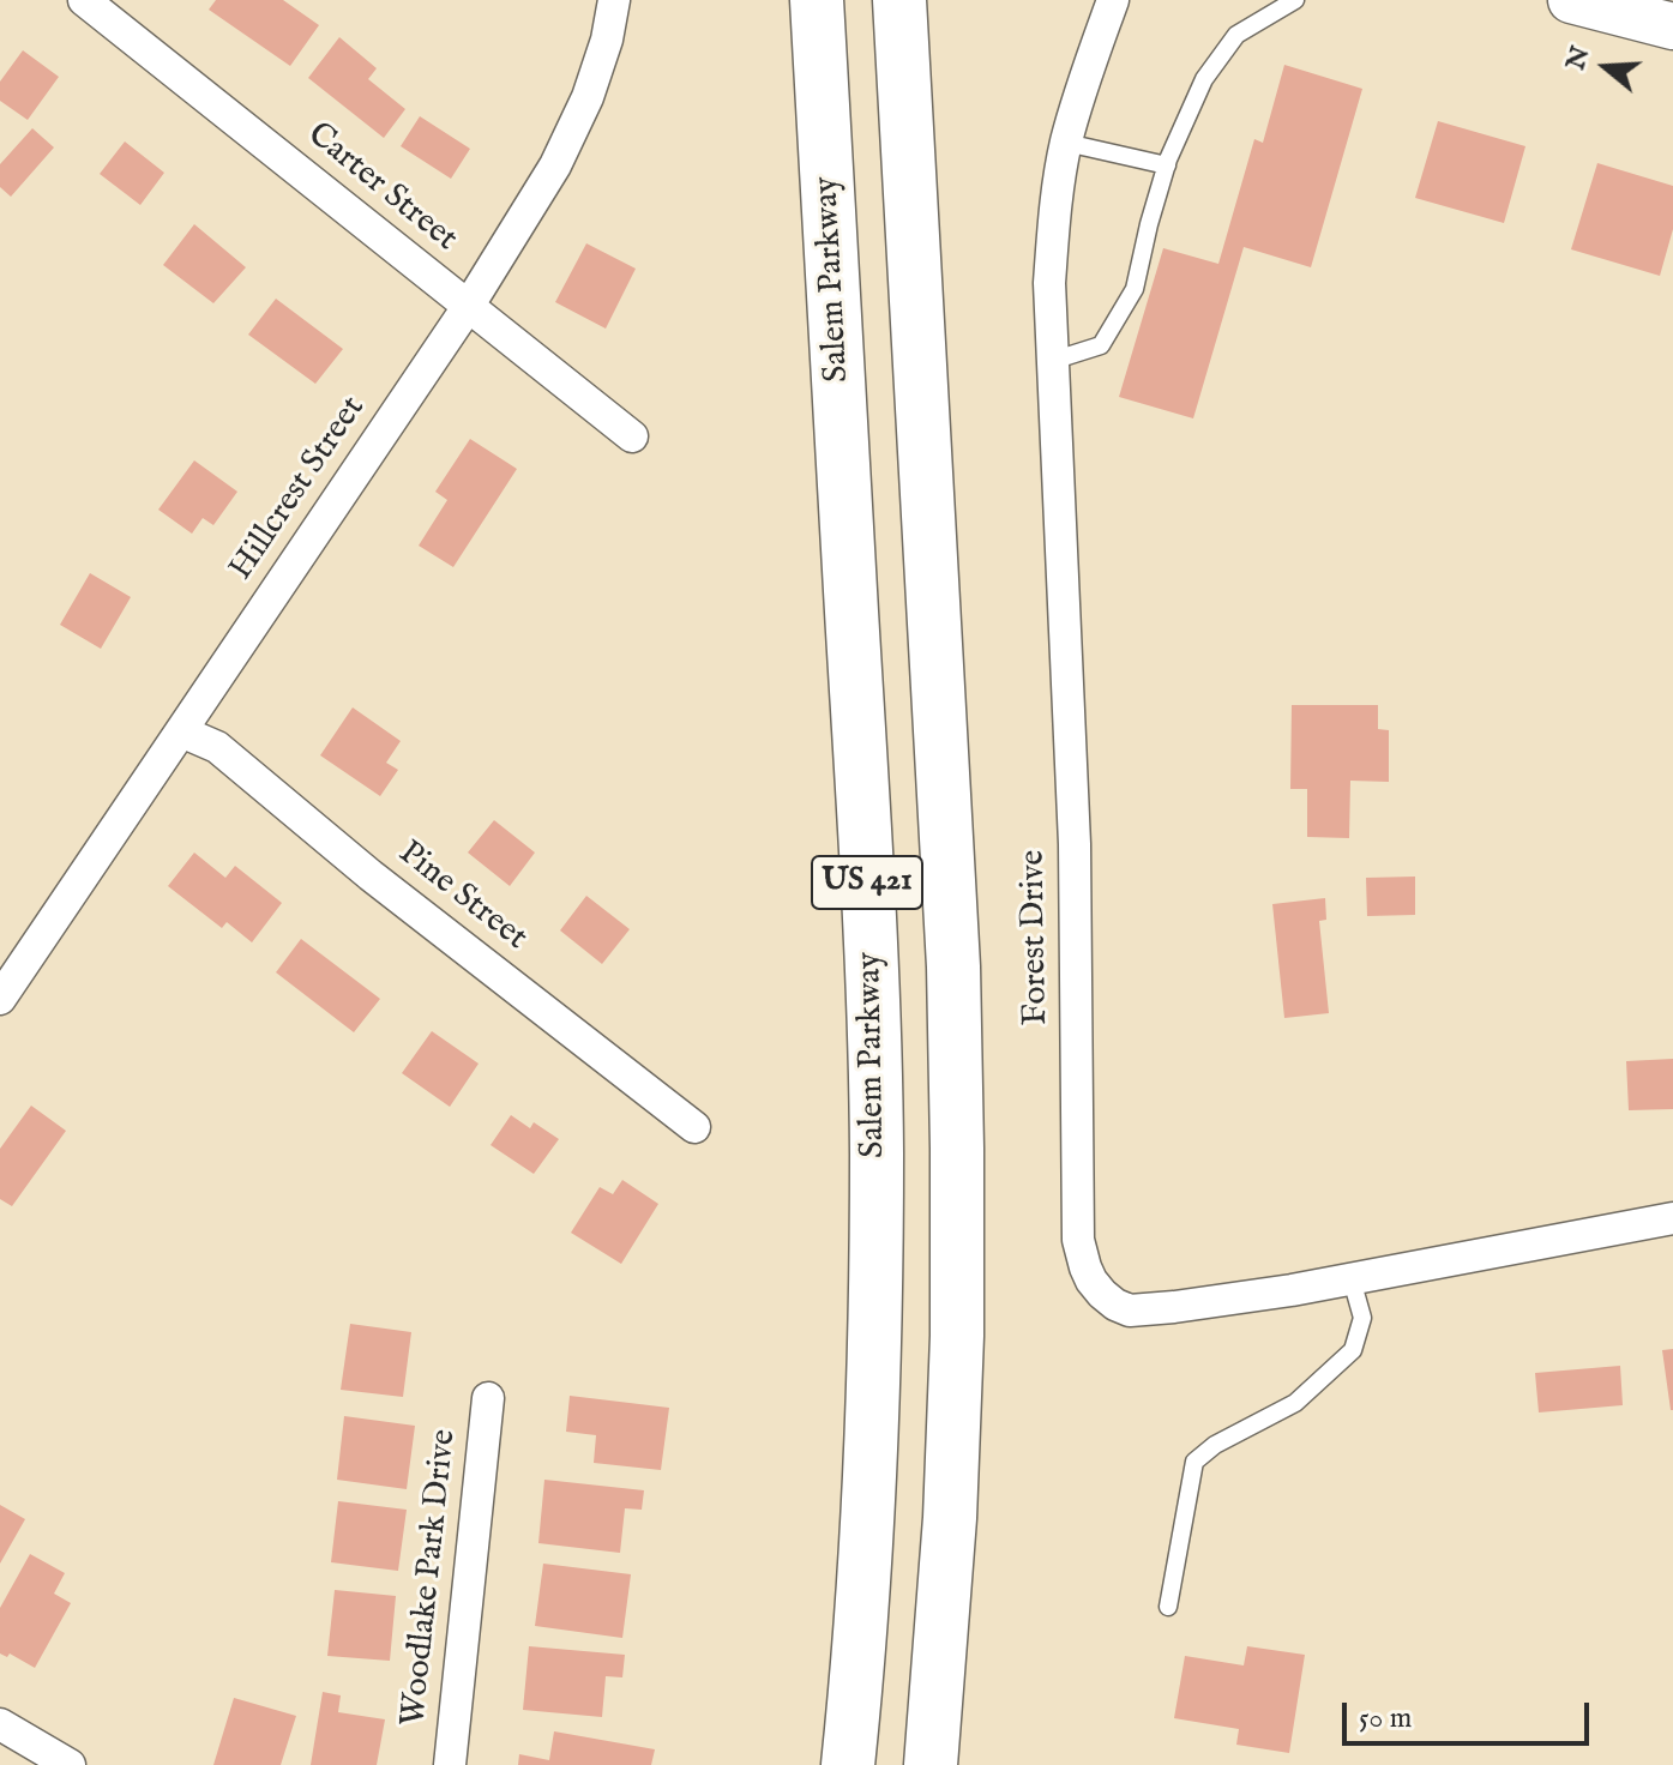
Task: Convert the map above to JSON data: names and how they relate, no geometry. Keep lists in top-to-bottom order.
{
  "streets": {
    "highway": ["Salem Parkway", "US 421"],
    "street": [
      "Carter Street",
      "Hillcrest Street",
      "Pine Street",
      "Forest Drive",
      "Woodlake Park Drive"
    ]
  },
  "crossings": [
    ["Carter Street", "Hillcrest Street"],
    ["Hillcrest Street", "Pine Street"]
  ],
  "scale_bar": "50 m",
  "north": "left"
}
